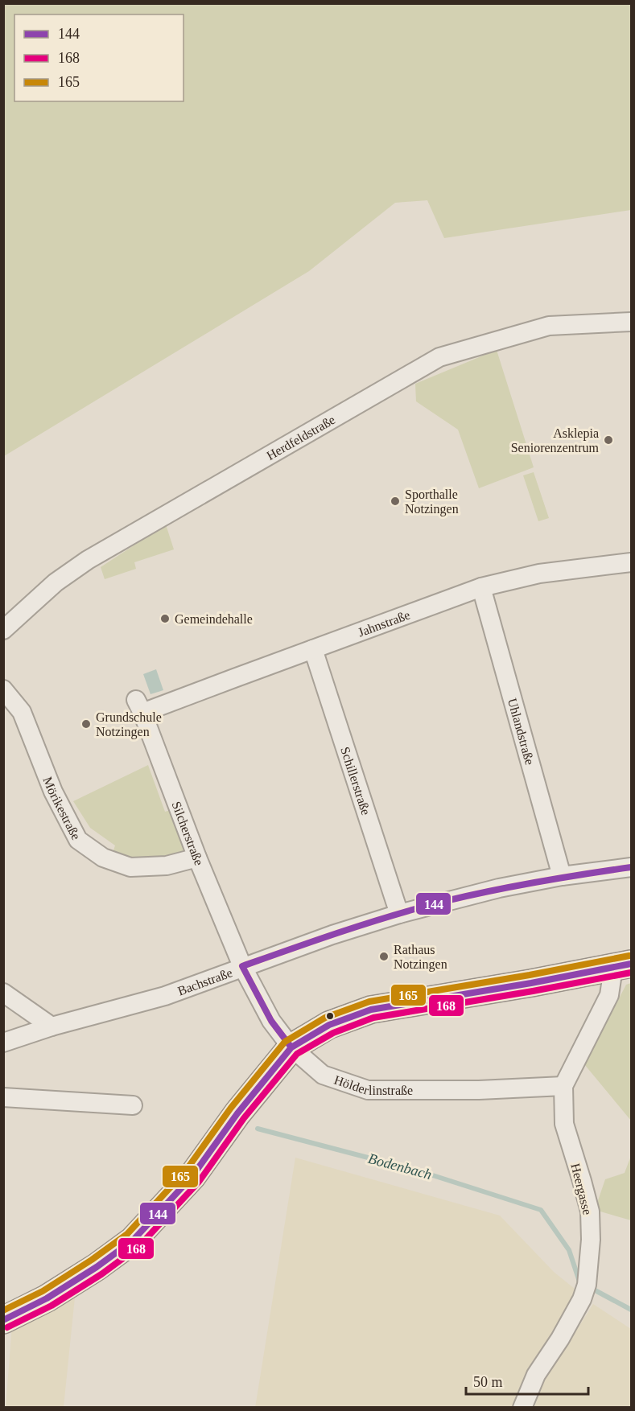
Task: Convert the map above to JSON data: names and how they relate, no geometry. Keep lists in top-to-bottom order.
{
  "streets": {
    "street": [
      "Herdfeldstraße",
      "Jahnstraße",
      "Uhlandstraße",
      "Schillerstraße",
      "Mörikestraße",
      "Silcherstraße",
      "Bachstraße",
      "Hölderlinstraße",
      "Heergasse"
    ]
  },
  "crossings": [
    ["Jahnstraße", "Uhlandstraße"],
    ["Jahnstraße", "Schillerstraße"],
    ["Jahnstraße", "Silcherstraße"],
    ["Uhlandstraße", "Bachstraße"],
    ["Schillerstraße", "Bachstraße"],
    ["Mörikestraße", "Silcherstraße"],
    ["Silcherstraße", "Bachstraße"],
    ["Silcherstraße", "Hölderlinstraße"],
    ["Bachstraße", "Hölderlinstraße"],
    ["Hölderlinstraße", "Heergasse"]
  ],
  "water": ["Bodenbach"],
  "places": [
    "Asklepia Seniorenzentrum",
    "Sporthalle Notzingen",
    "Gemeindehalle",
    "Grundschule Notzingen",
    "Rathaus Notzingen"
  ],
  "lines": ["transit line 144", "transit line 165", "transit line 168"],
  "legend": ["144", "168", "165"],
  "scale_bar": "50 m"
}
